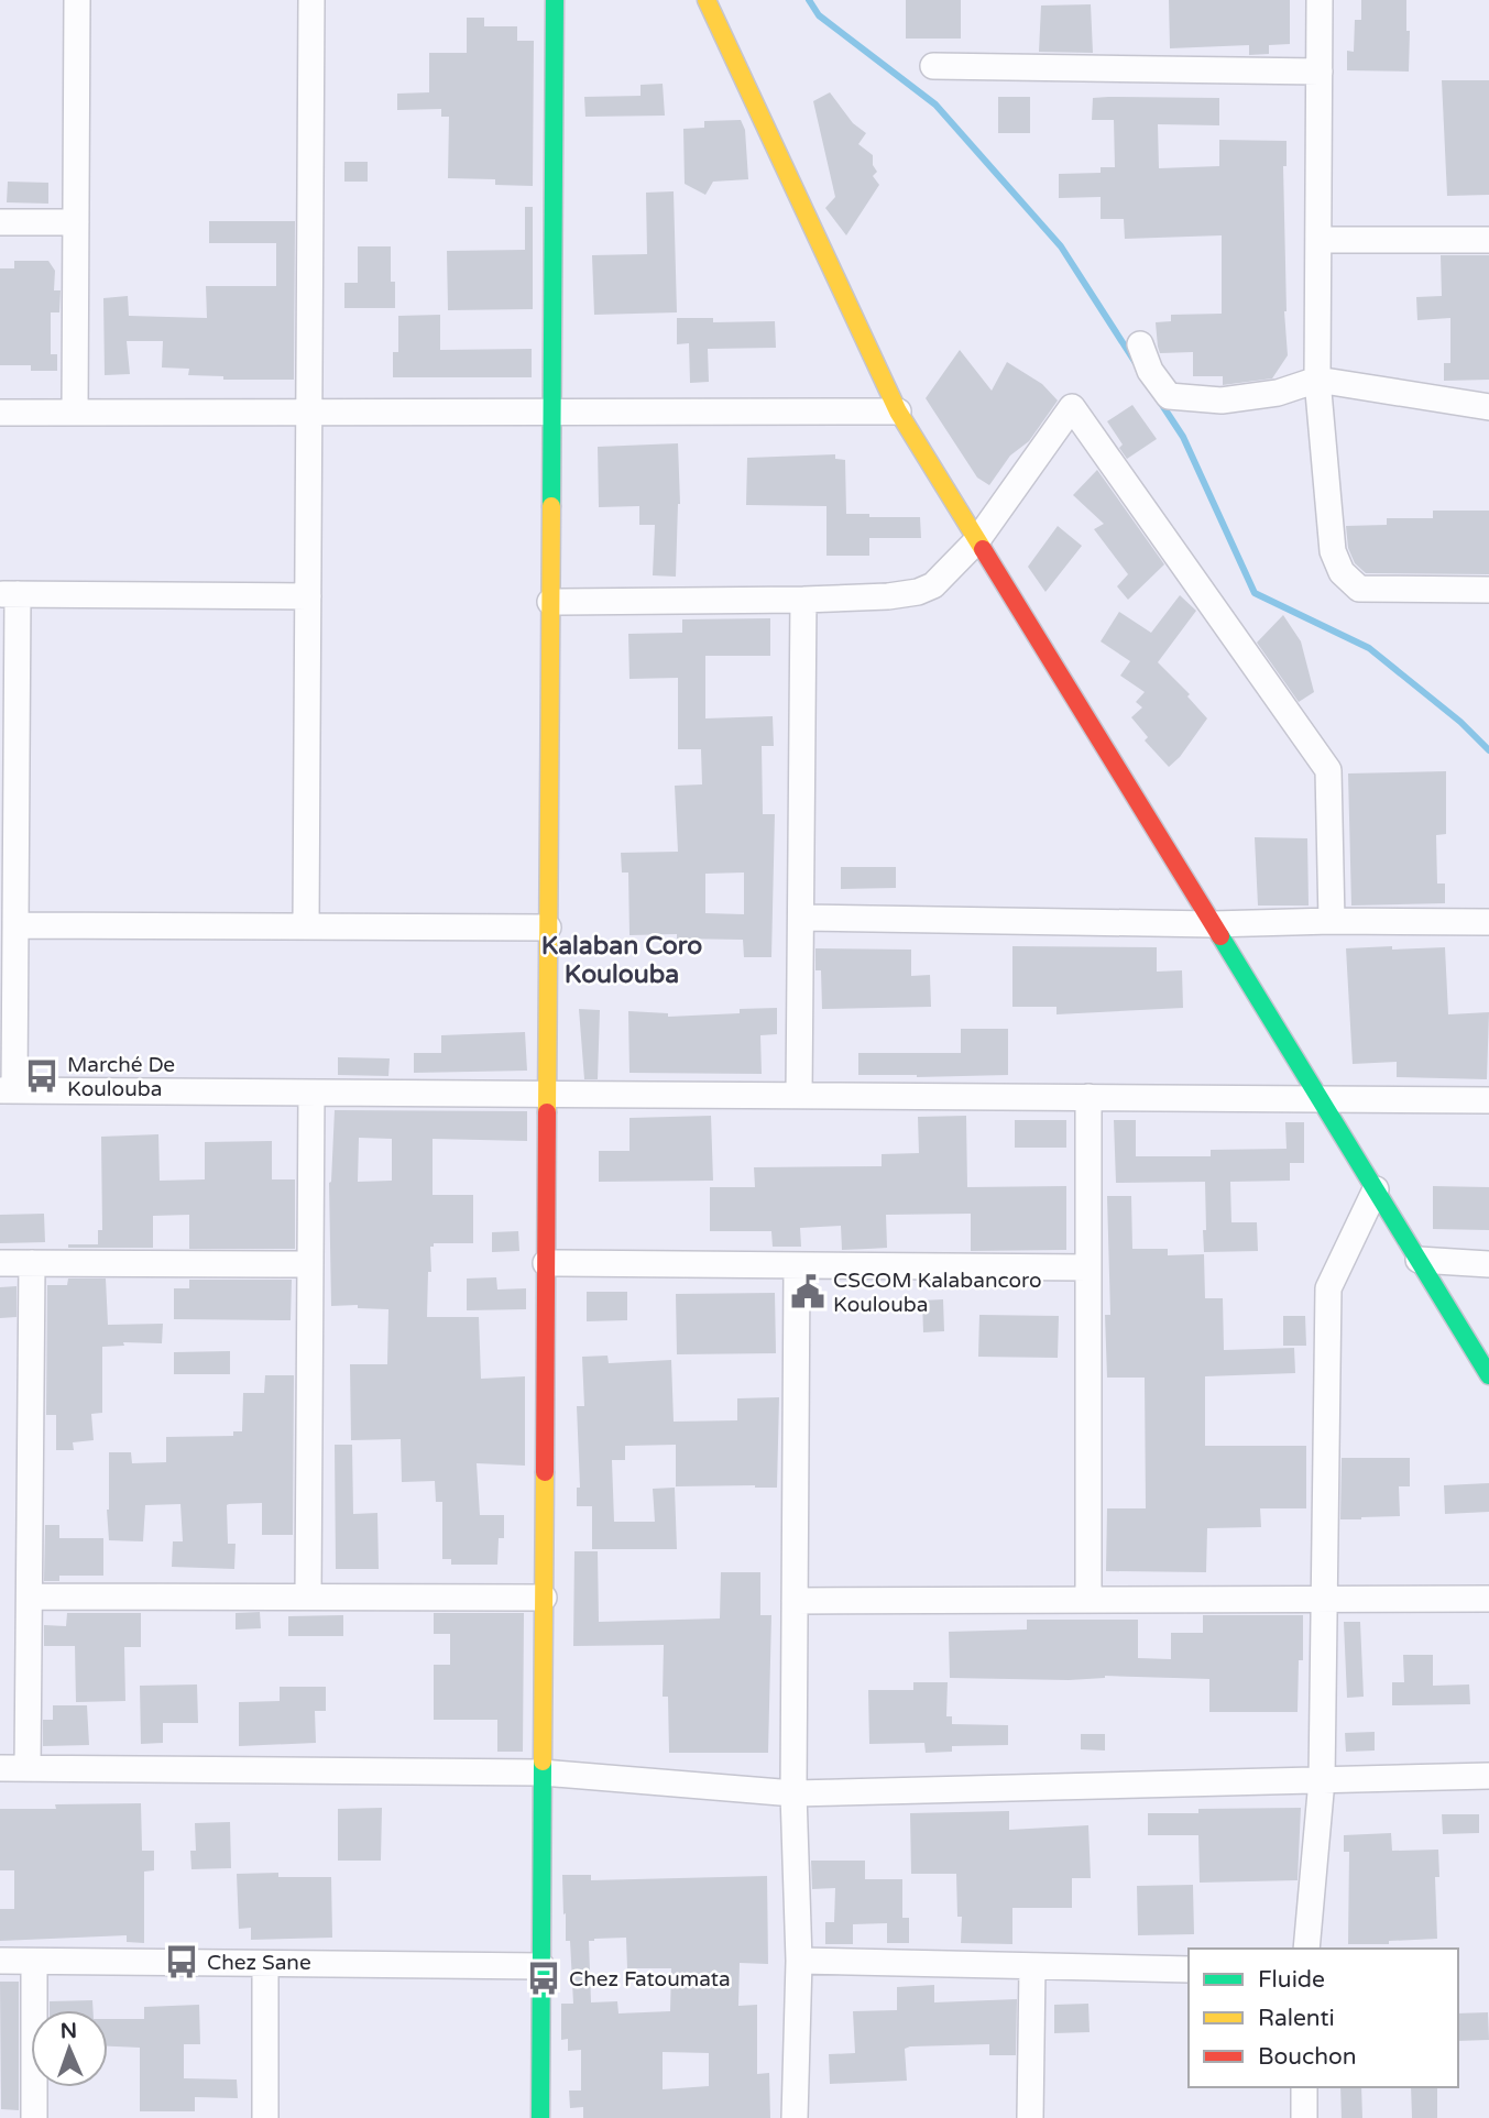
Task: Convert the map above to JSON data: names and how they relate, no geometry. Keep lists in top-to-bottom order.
{
  "districts": ["Kalaban Coro Koulouba"],
  "places": {
    "bus stop": ["Marché De Koulouba", "Chez Sane", "Chez Fatoumata"],
    "public building": ["CSCOM Kalabancoro Koulouba"]
  },
  "legend": ["Fluide", "Ralenti", "Bouchon"],
  "north": "top"
}
